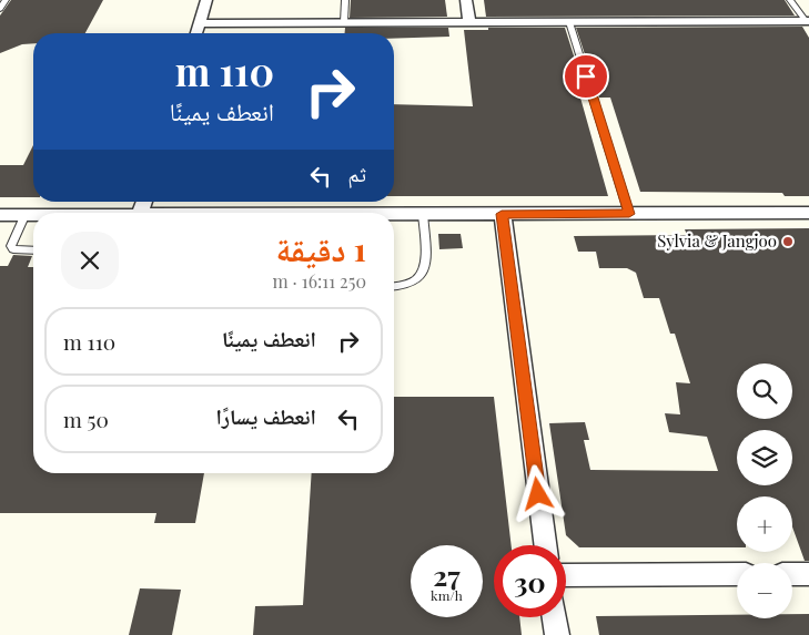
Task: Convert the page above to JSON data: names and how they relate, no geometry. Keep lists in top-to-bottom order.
{
  "places": ["Sylvia & Jangjoo"],
  "page": {
    "turn": ["110 m", "انعطف يمينًا"],
    "then": "ثم",
    "heading": ["1 دقيقة", "250 m · 16:11"],
    "list": [
      {
        "name": "انعطف يمينًا",
        "value": "110 m"
      },
      {
        "name": "انعطف يسارًا",
        "value": "50 m"
      }
    ],
    "map_buttons": ["+", "−"],
    "speed": "27 km/h",
    "limit": "30"
  }
}
